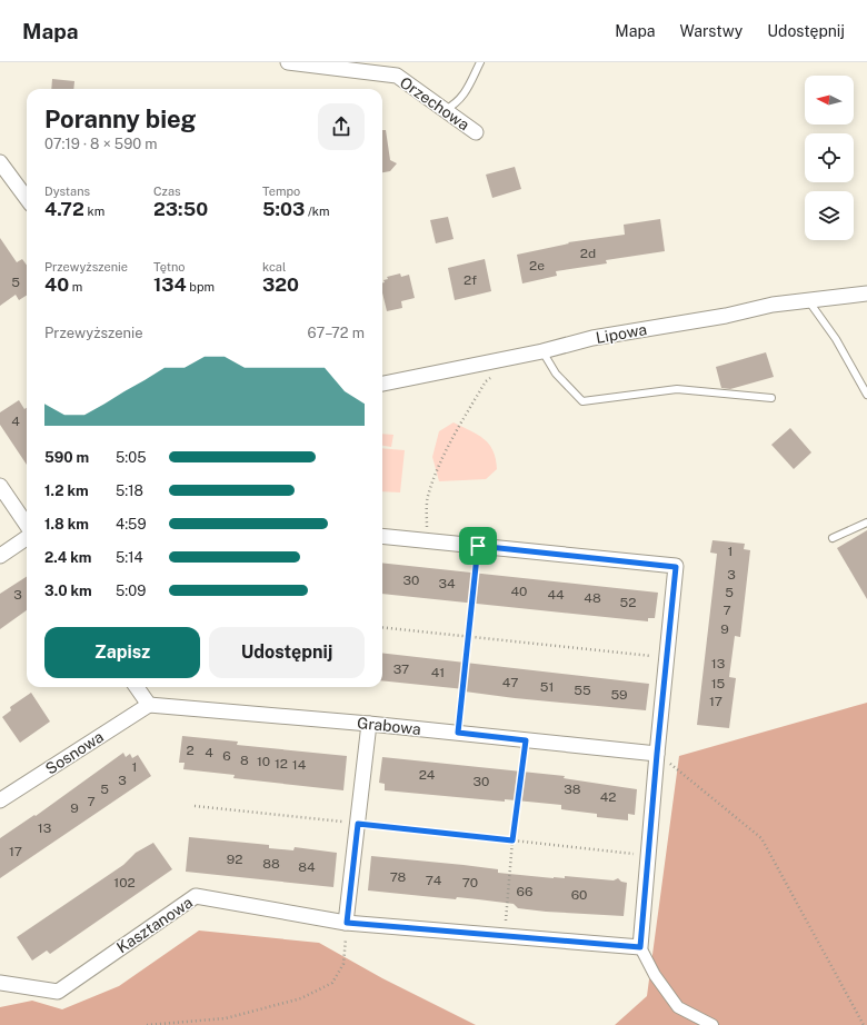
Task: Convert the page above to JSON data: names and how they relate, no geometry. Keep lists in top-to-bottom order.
{
  "streets": {
    "street": [
      "Orzechowa",
      "Lipowa",
      "Grabowa",
      "Sosnowa",
      "Kasztanowa"
    ]
  },
  "crossings": [
    ["Grabowa", "Sosnowa"]
  ],
  "house_numbers": [
    "2d",
    "2e",
    "2f",
    "5",
    "4",
    "1",
    "3",
    "30",
    "34",
    "40",
    "5",
    "3",
    "44",
    "48",
    "52",
    "7",
    "9",
    "13",
    "37",
    "41",
    "47",
    "15",
    "51",
    "55",
    "59",
    "17",
    "2",
    "4",
    "6",
    "8",
    "10",
    "12",
    "14",
    "1",
    "24",
    "3",
    "30",
    "5",
    "38",
    "42",
    "7",
    "9",
    "13",
    "17",
    "92",
    "88",
    "84",
    "78",
    "74",
    "102",
    "70",
    "66",
    "60"
  ],
  "north": "left",
  "page": {
    "header": "Mapa",
    "nav": ["Mapa", "Warstwy", "Udostępnij"],
    "heading": ["Poranny bieg", "07:19 · 8 × 590 m"],
    "stats": [
      ["Dystans", "4.72 km"],
      ["Czas", "23:50"],
      ["Tempo", "5:03 /km"],
      ["Przewyższenie", "40 m"],
      ["Tętno", "134 bpm"],
      ["kcal", "320"]
    ],
    "chart": ["Przewyższenie", "67–72 m"],
    "list": [
      {
        "name": "590 m",
        "note": "5:05"
      },
      {
        "name": "1.2 km",
        "note": "5:18"
      },
      {
        "name": "1.8 km",
        "note": "4:59"
      },
      {
        "name": "2.4 km",
        "note": "5:14"
      },
      {
        "name": "3.0 km",
        "note": "5:09"
      }
    ],
    "buttons": ["Zapisz", "Udostępnij"]
  }
}
